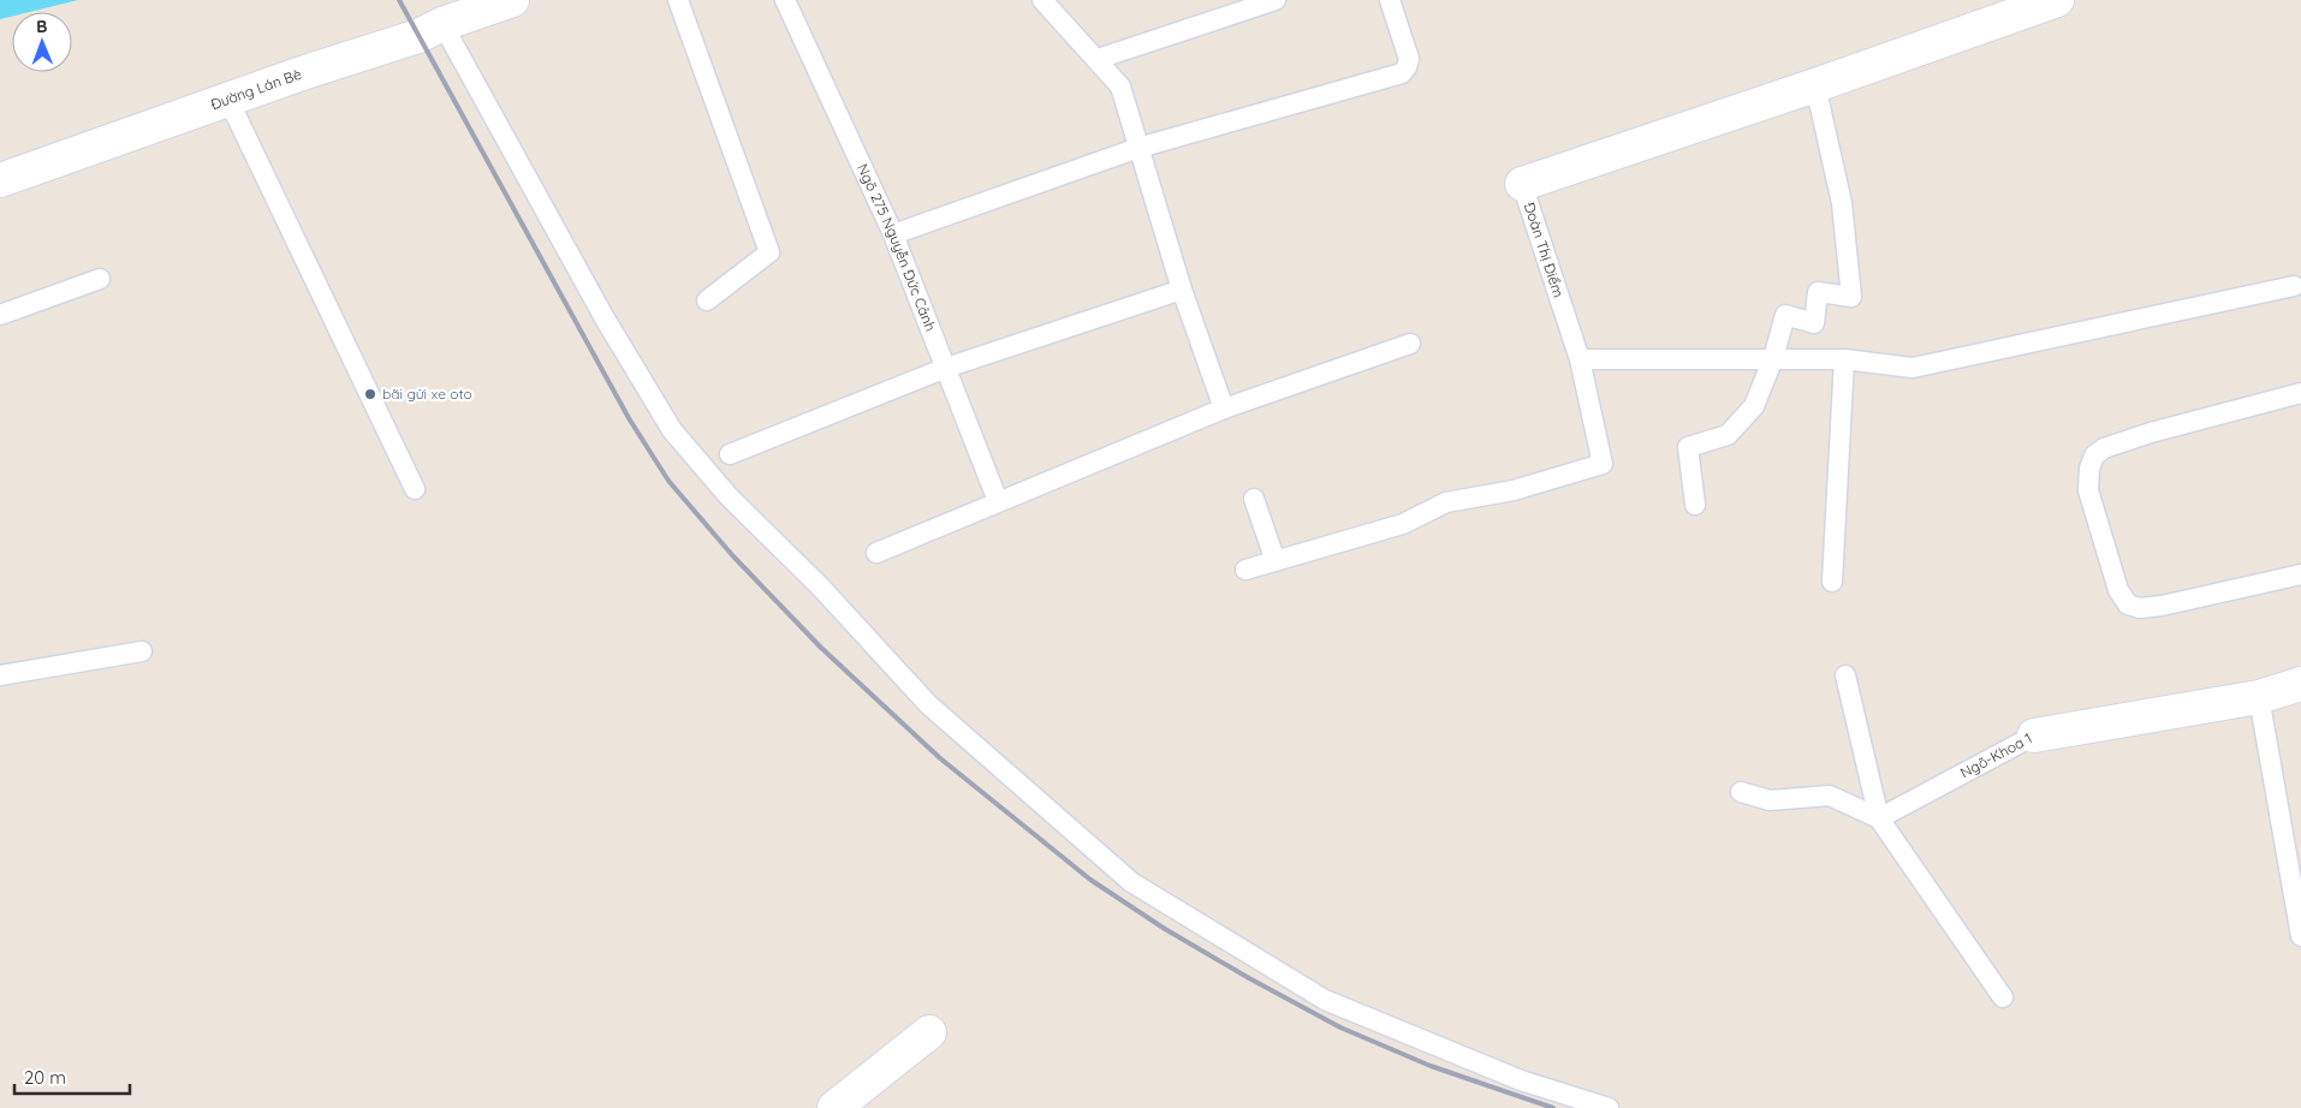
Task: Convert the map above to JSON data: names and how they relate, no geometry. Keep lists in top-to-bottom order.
{
  "streets": {
    "street": ["Đường Lán Bè", "Đoàn Thị Điểm", "Ngõ-Khoa 1"],
    "lane": ["Ngõ 275 Nguyễn Đức Cảnh"]
  },
  "places": ["bãi gửi xe oto"],
  "scale_bar": "20 m",
  "north": "top"
}
